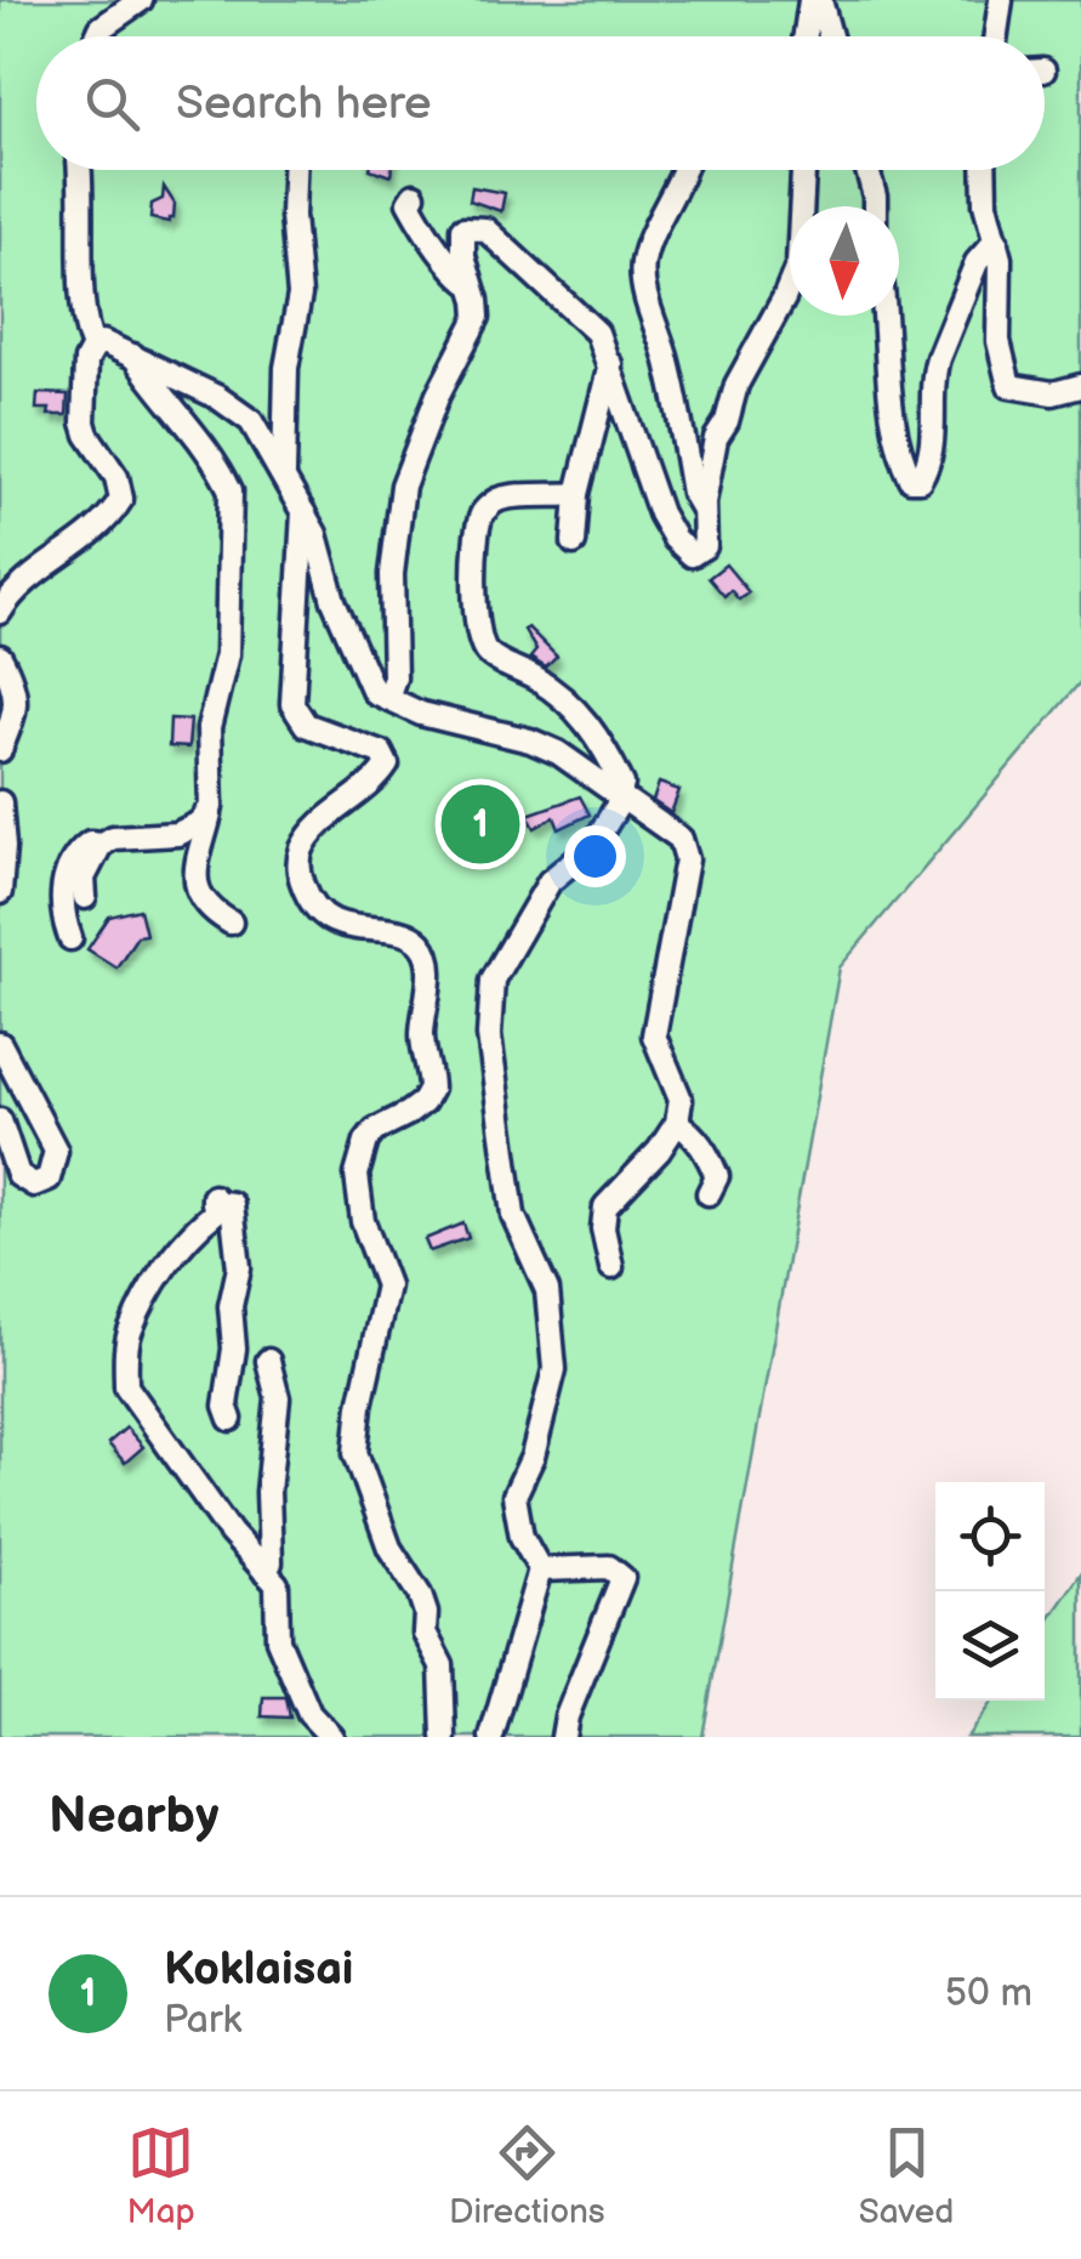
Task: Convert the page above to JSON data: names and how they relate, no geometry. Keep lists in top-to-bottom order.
{
  "north": "bottom",
  "page": {
    "search": "Search here",
    "pins": "1",
    "heading": "Nearby",
    "list": [
      {
        "mark": "1",
        "name": "Koklaisai",
        "note": "Park",
        "value": "50 m"
      }
    ],
    "nav": ["Map", "Directions", "Saved"]
  }
}
